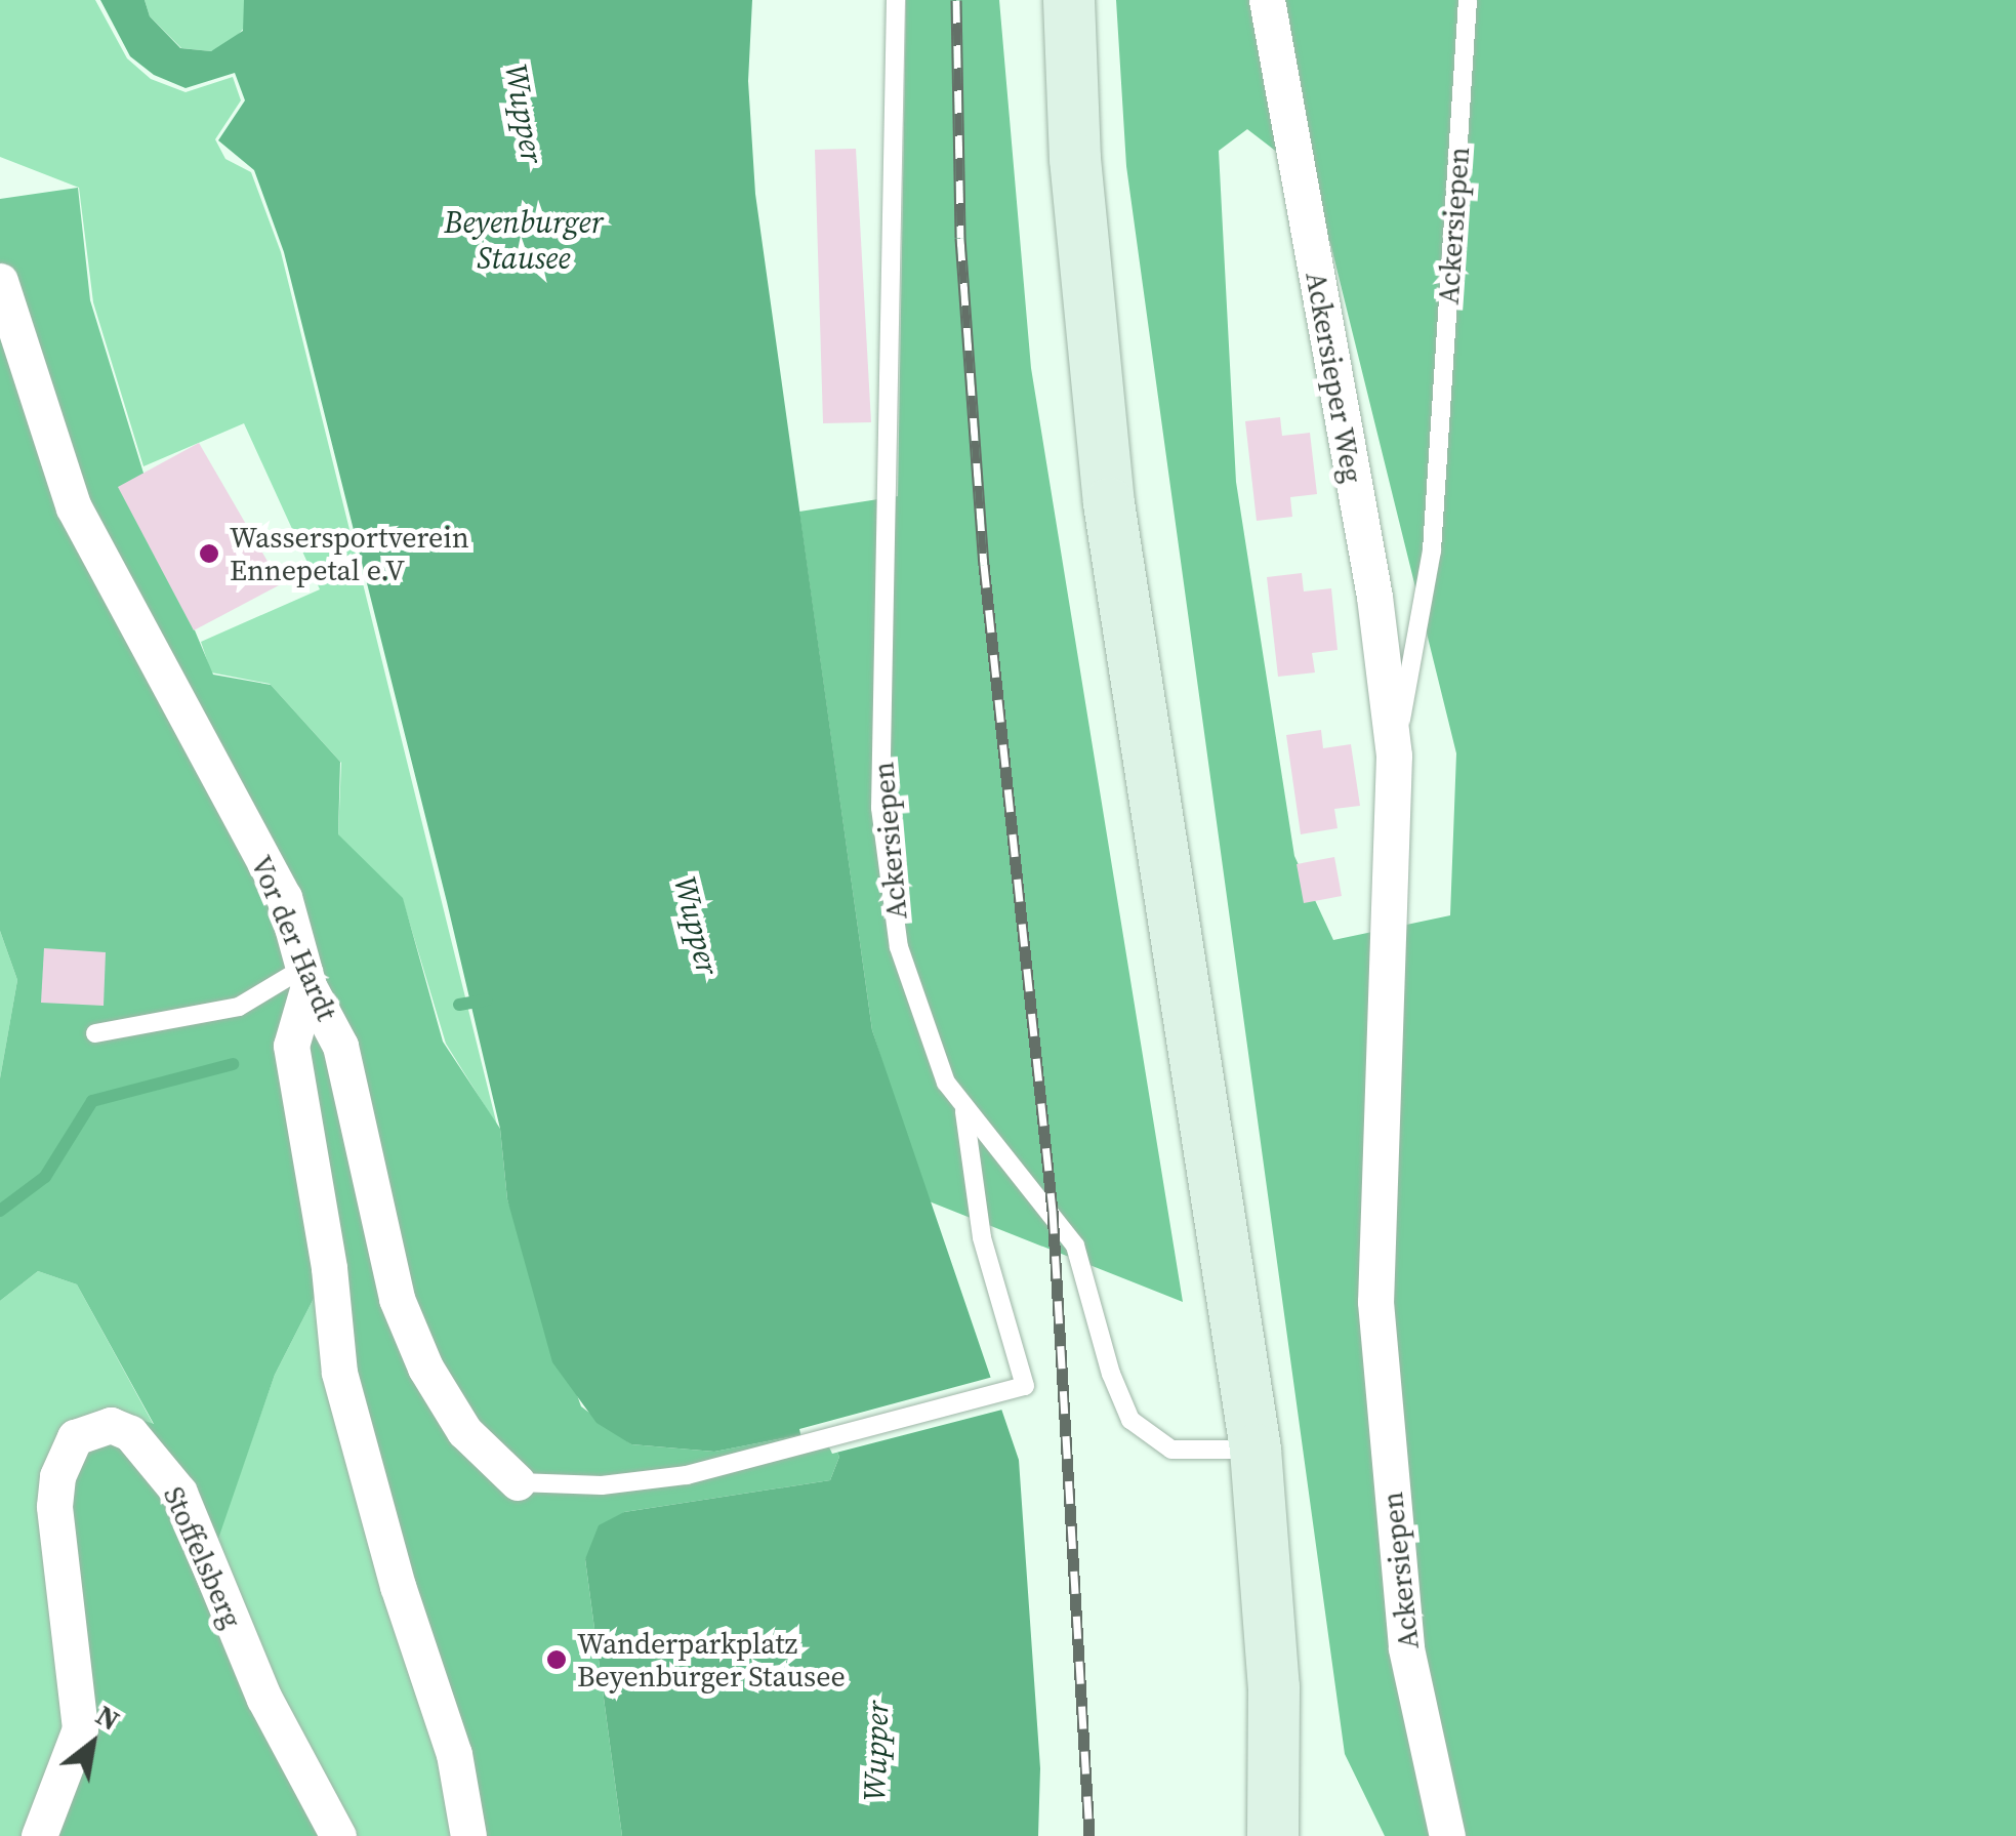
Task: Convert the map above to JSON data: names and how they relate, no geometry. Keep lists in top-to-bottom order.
{
  "streets": {
    "street": [
      "Ackersiepen",
      "Ackersieper Weg",
      "Vor der Hardt",
      "Stoffelsberg"
    ]
  },
  "crossings": [
    ["Ackersiepen", "Ackersieper Weg"]
  ],
  "water": ["Wupper", "Beyenburger Stausee"],
  "places": ["Wassersportverein Ennepetal e.V", "Wanderparkplatz Beyenburger Stausee"],
  "north": "top right"
}
